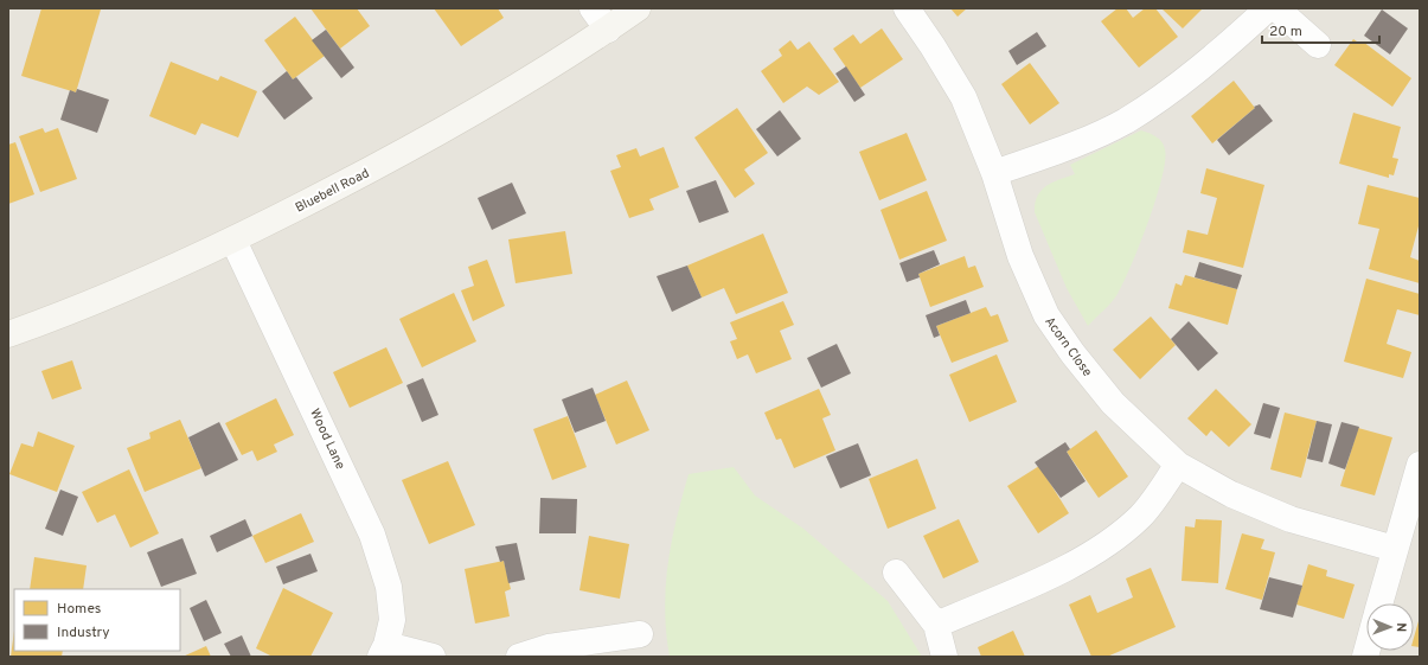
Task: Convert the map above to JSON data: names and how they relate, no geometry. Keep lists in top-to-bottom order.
{
  "streets": {
    "street": ["Bluebell Road", "Acorn Close", "Wood Lane"]
  },
  "crossings": [
    ["Bluebell Road", "Wood Lane"]
  ],
  "legend": ["Homes", "Industry"],
  "scale_bar": "20 m",
  "north": "right"
}
